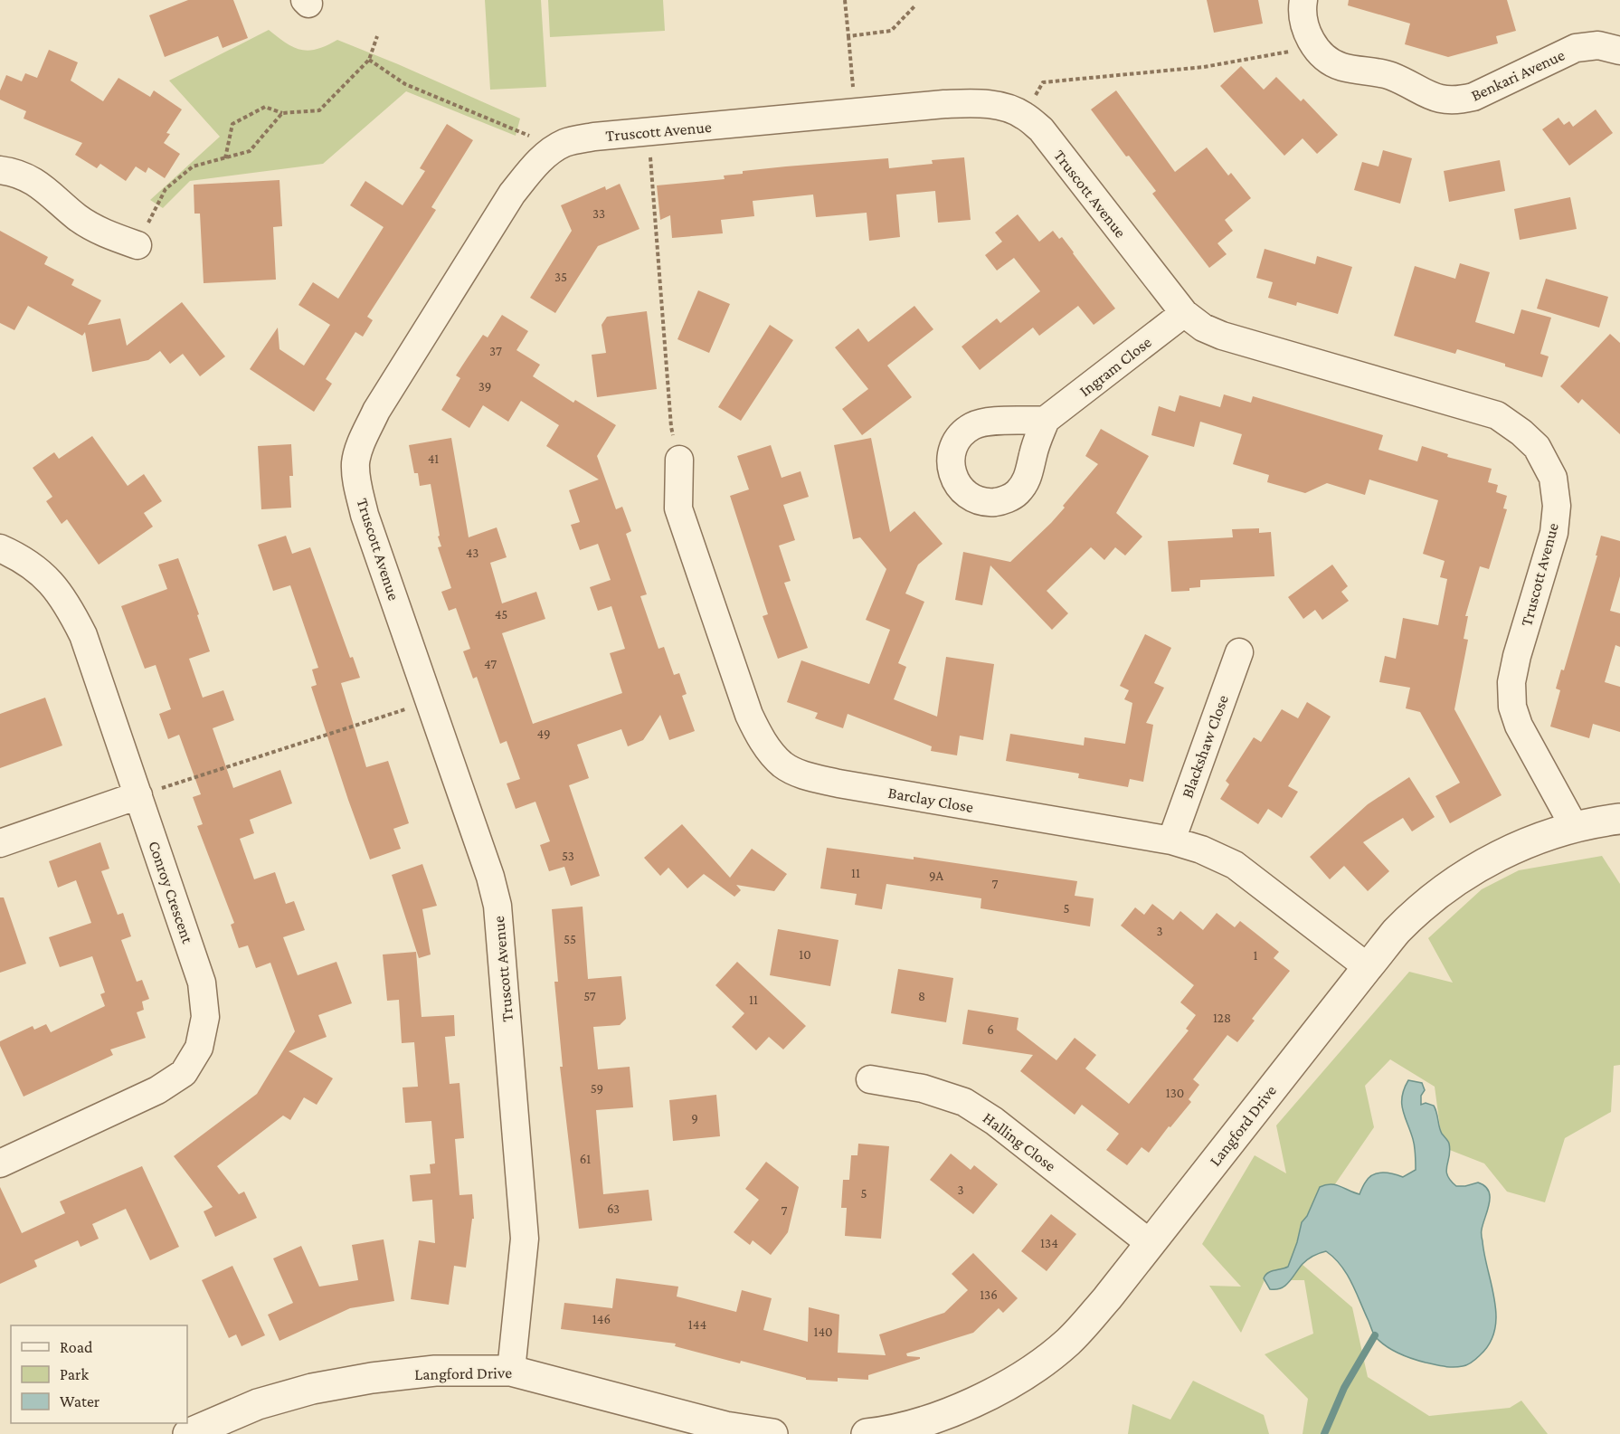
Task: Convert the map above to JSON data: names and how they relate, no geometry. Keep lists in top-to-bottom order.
{
  "streets": {
    "street": [
      "Benkari Avenue",
      "Truscott Avenue",
      "Ingram Close",
      "Blackshaw Close",
      "Barclay Close",
      "Conroy Crescent",
      "Langford Drive",
      "Halling Close"
    ]
  },
  "crossings": [
    ["Truscott Avenue", "Ingram Close"],
    ["Truscott Avenue", "Langford Drive"],
    ["Blackshaw Close", "Barclay Close"],
    ["Barclay Close", "Langford Drive"],
    ["Langford Drive", "Halling Close"]
  ],
  "house_numbers": [
    "33",
    "35",
    "37",
    "39",
    "41",
    "43",
    "45",
    "47",
    "49",
    "53",
    "11",
    "9A",
    "7",
    "5",
    "3",
    "55",
    "10",
    "1",
    "57",
    "8",
    "11",
    "128",
    "6",
    "59",
    "130",
    "9",
    "61",
    "3",
    "5",
    "63",
    "7",
    "134",
    "136",
    "146",
    "144",
    "140"
  ],
  "legend": ["Road", "Park", "Water"]
}
